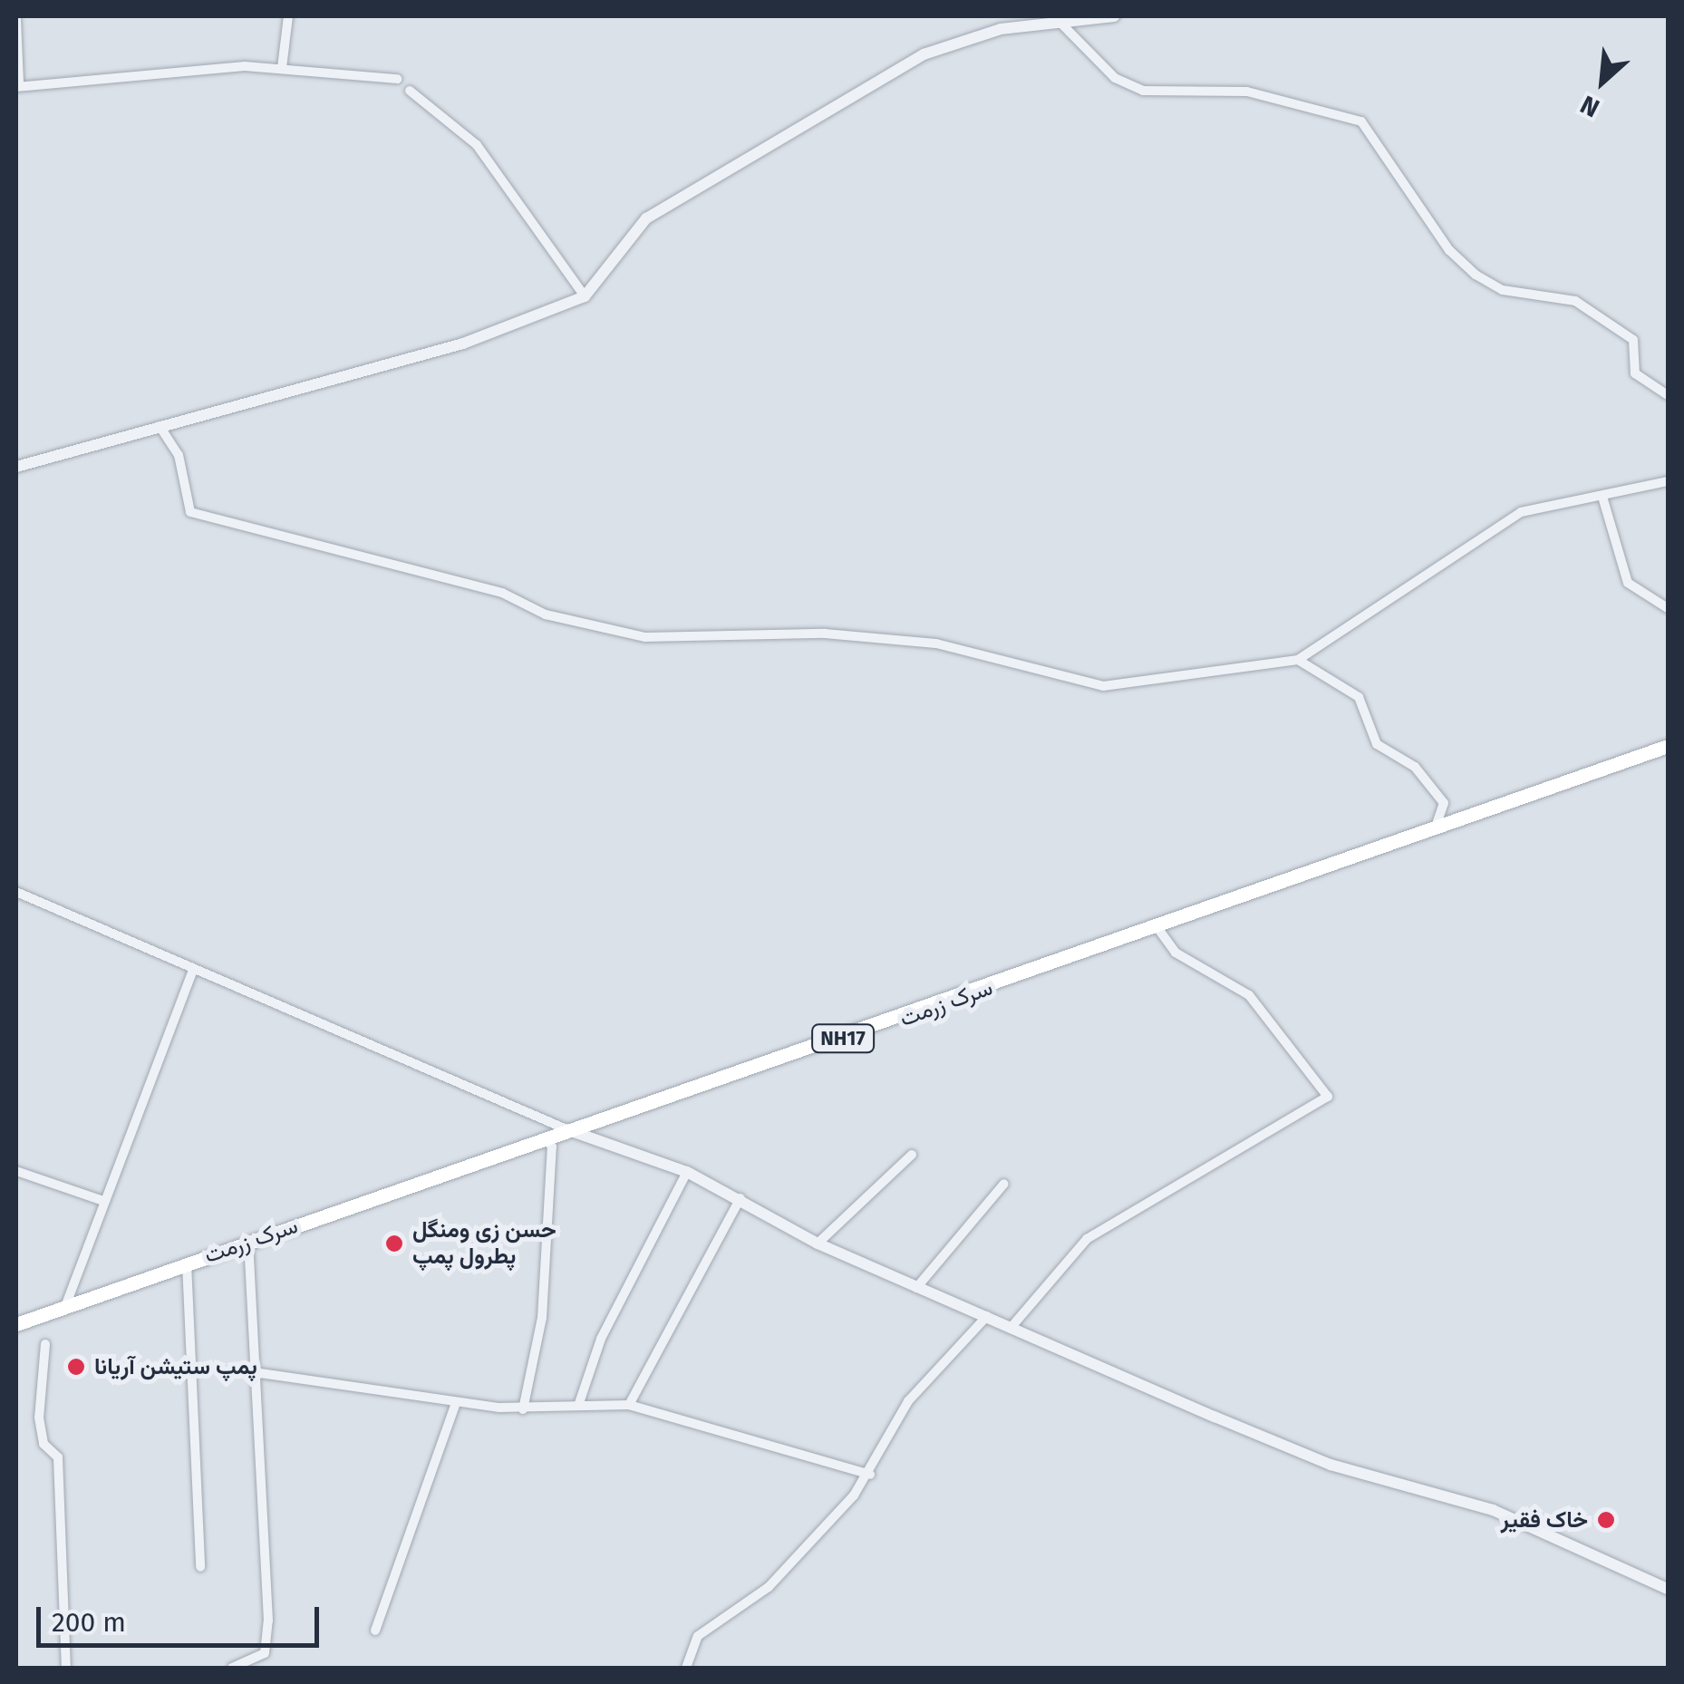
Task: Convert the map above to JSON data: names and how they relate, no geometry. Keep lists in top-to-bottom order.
{
  "streets": {
    "highway": ["سرک زرمت", "NH17"]
  },
  "places": ["حسن زی ومنگل پطرول پمپ", "پمپ ستیشن آریانا", "خاک فقیر"],
  "scale_bar": "200 m",
  "north": "bottom left"
}
